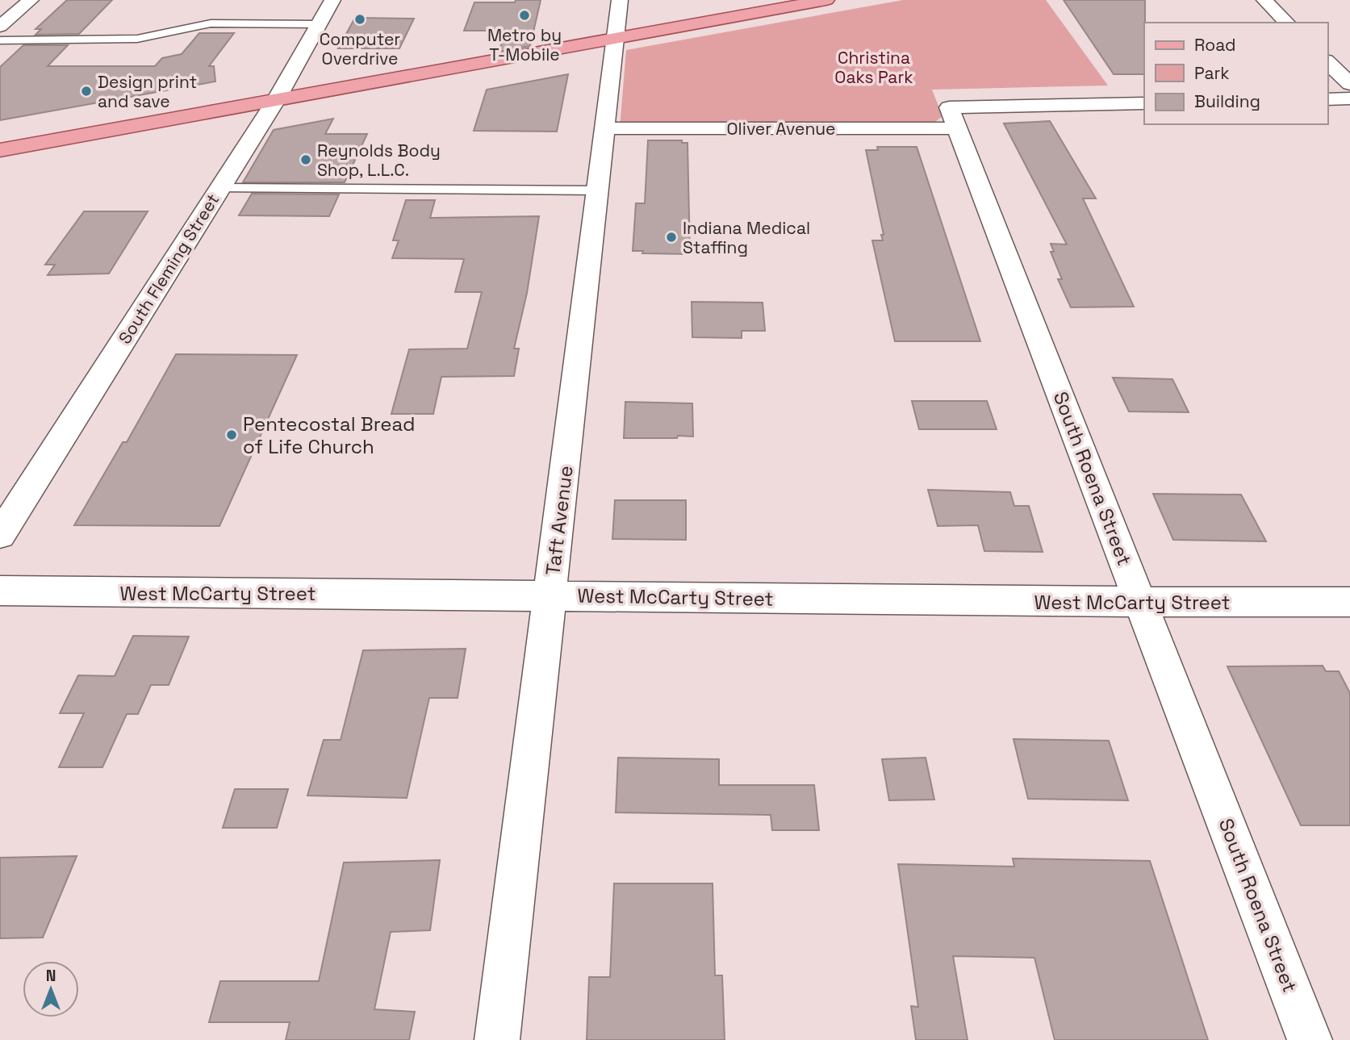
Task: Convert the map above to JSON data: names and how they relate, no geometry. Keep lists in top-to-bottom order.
{
  "streets": {
    "street": [
      "Oliver Avenue",
      "South Fleming Street",
      "South Roena Street",
      "Taft Avenue",
      "West McCarty Street"
    ]
  },
  "crossings": [
    ["Oliver Avenue", "South Roena Street"],
    ["Oliver Avenue", "Taft Avenue"],
    ["South Roena Street", "West McCarty Street"],
    ["Taft Avenue", "West McCarty Street"]
  ],
  "parks": ["Christina Oaks Park"],
  "places": [
    "Metro by T-Mobile",
    "Computer Overdrive",
    "Design print and save",
    "Reynolds Body Shop, L.L.C.",
    "Indiana Medical Staffing",
    "Pentecostal Bread of Life Church"
  ],
  "legend": ["Road", "Park", "Building"],
  "north": "top"
}
